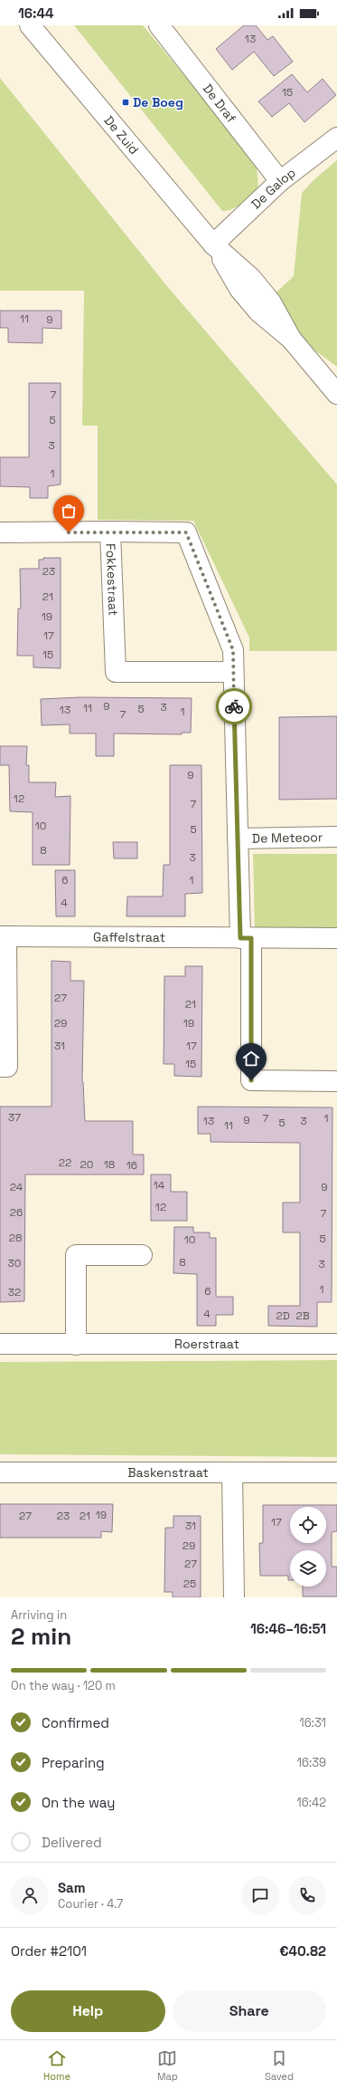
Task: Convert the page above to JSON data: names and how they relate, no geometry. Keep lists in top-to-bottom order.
{
  "streets": {
    "street": [
      "De Draf",
      "De Zuid",
      "De Galop",
      "Fokkestraat",
      "De Meteoor",
      "Gaffelstraat",
      "Roerstraat",
      "Baskenstraat"
    ]
  },
  "crossings": [
    ["De Draf", "De Galop"],
    ["De Zuid", "De Galop"]
  ],
  "places": {
    "transit": ["De Boeg"]
  },
  "house_numbers": [
    "13",
    "15",
    "11",
    "9",
    "7",
    "5",
    "3",
    "1",
    "23",
    "21",
    "19",
    "17",
    "15",
    "9",
    "3",
    "11",
    "5",
    "13",
    "1",
    "7",
    "9",
    "12",
    "7",
    "10",
    "5",
    "8",
    "3",
    "6",
    "1",
    "4",
    "27",
    "21",
    "29",
    "19",
    "31",
    "17",
    "15",
    "37",
    "7",
    "1",
    "9",
    "13",
    "3",
    "5",
    "11",
    "22",
    "20",
    "18",
    "16",
    "14",
    "24",
    "9",
    "12",
    "26",
    "7",
    "28",
    "5",
    "10",
    "8",
    "30",
    "3",
    "1",
    "6",
    "32",
    "4",
    "2D",
    "2B",
    "19",
    "27",
    "23",
    "21",
    "17",
    "31",
    "29",
    "27",
    "25"
  ],
  "page": {
    "status": "16:44",
    "heading": ["2 min", "Arriving in", "16:46–16:51"],
    "panel": [
      "Sam",
      "Courier · 4.7",
      "Order #2101",
      "€40.82"
    ],
    "bar": "On the way · 120 m",
    "list": [
      ["Confirmed", "16:31"],
      ["Preparing", "16:39"],
      ["On the way", "16:42"],
      "Delivered"
    ],
    "buttons": ["Help", "Share"],
    "tabs": ["Home", "Map", "Saved"]
  }
}
